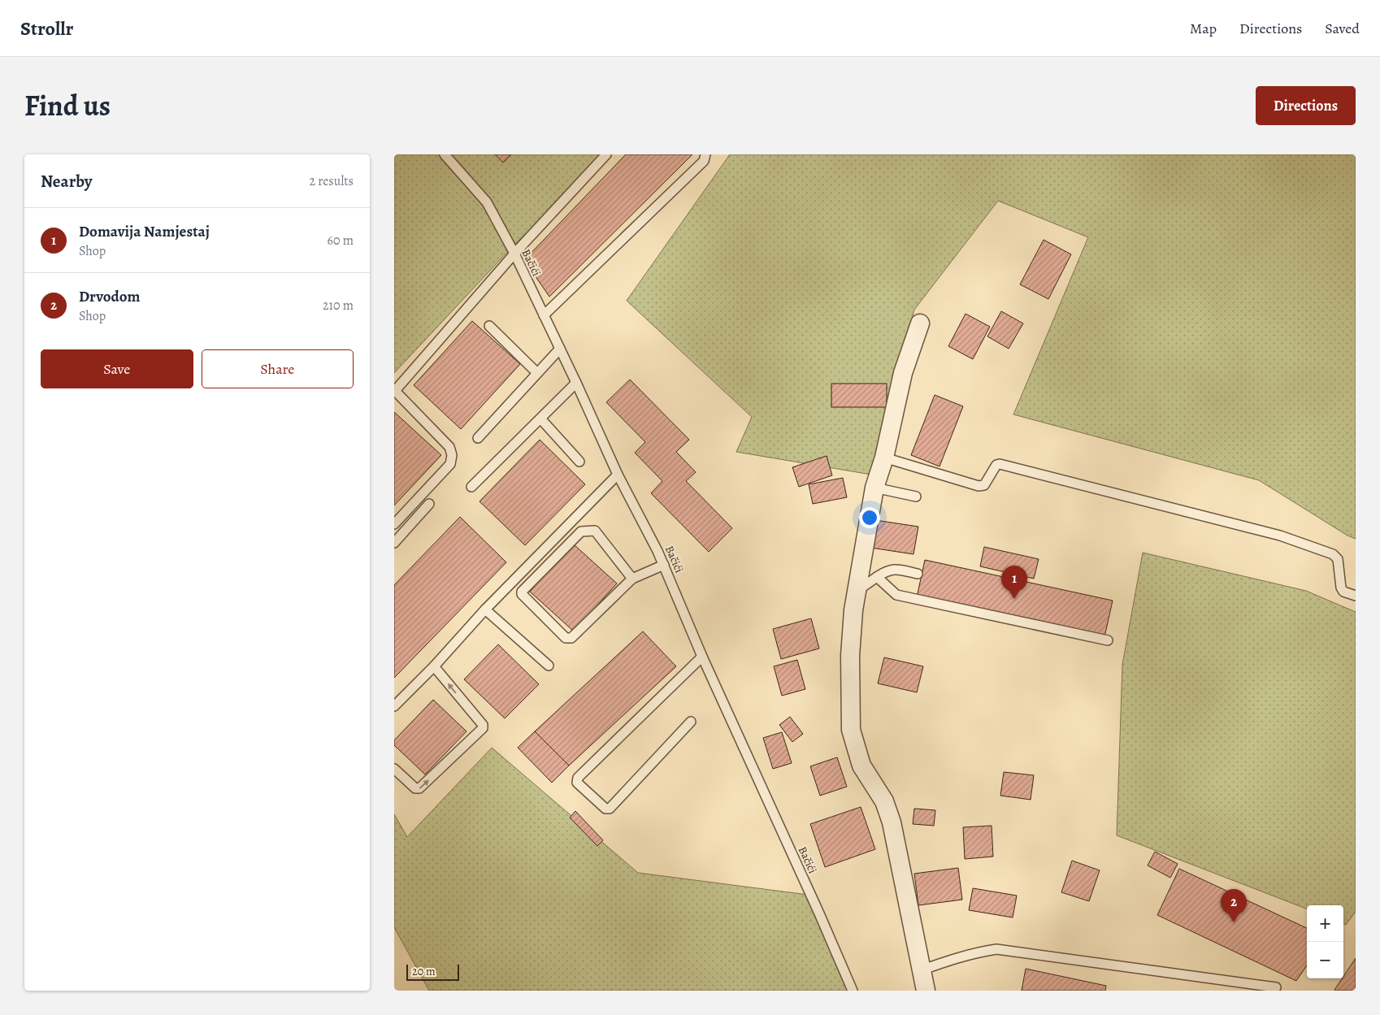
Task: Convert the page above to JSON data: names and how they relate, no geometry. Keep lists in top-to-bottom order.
{
  "streets": {
    "lane": ["Bačići"]
  },
  "scale_bar": "20 m",
  "page": {
    "header": "Strollr",
    "nav": ["Map", "Directions", "Saved"],
    "title": "Find us",
    "buttons": [
      "Directions",
      ["Save", "Share"]
    ],
    "heading": ["Nearby", "2 results"],
    "list": [
      {
        "mark": "1",
        "name": "Domavija Namjestaj",
        "note": "Shop",
        "value": "60 m"
      },
      {
        "mark": "2",
        "name": "Drvodom",
        "note": "Shop",
        "value": "210 m"
      }
    ],
    "pins": ["1", "2"],
    "map_buttons": ["+", "−"],
    "scale": "20 m"
  }
}
